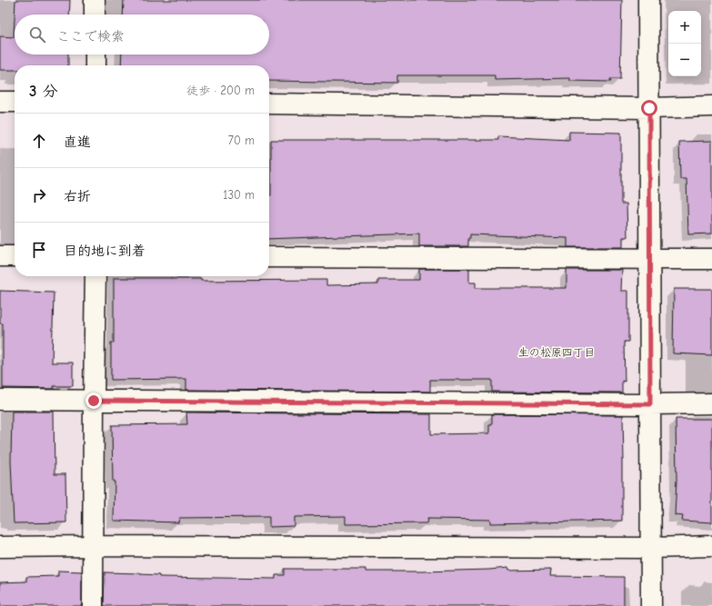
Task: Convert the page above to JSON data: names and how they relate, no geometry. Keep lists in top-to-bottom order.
{
  "districts": ["生の松原四丁目"],
  "page": {
    "map_buttons": ["+", "−"],
    "search": "ここで検索",
    "heading": ["3 分", "徒歩 · 200 m"],
    "list": [
      ["直進", "70 m"],
      ["右折", "130 m"],
      "目的地に到着"
    ]
  }
}
